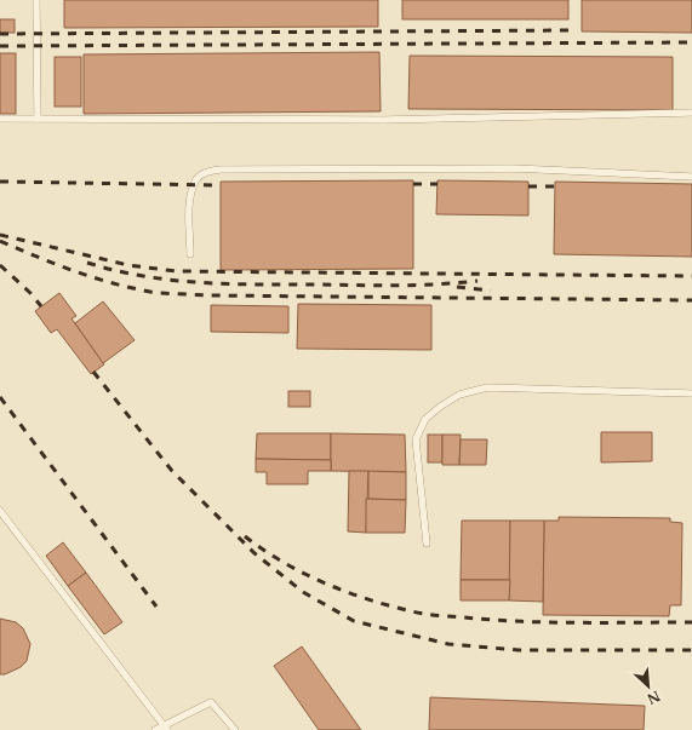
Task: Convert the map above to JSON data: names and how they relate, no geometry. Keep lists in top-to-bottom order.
{
  "north": "bottom right"
}
